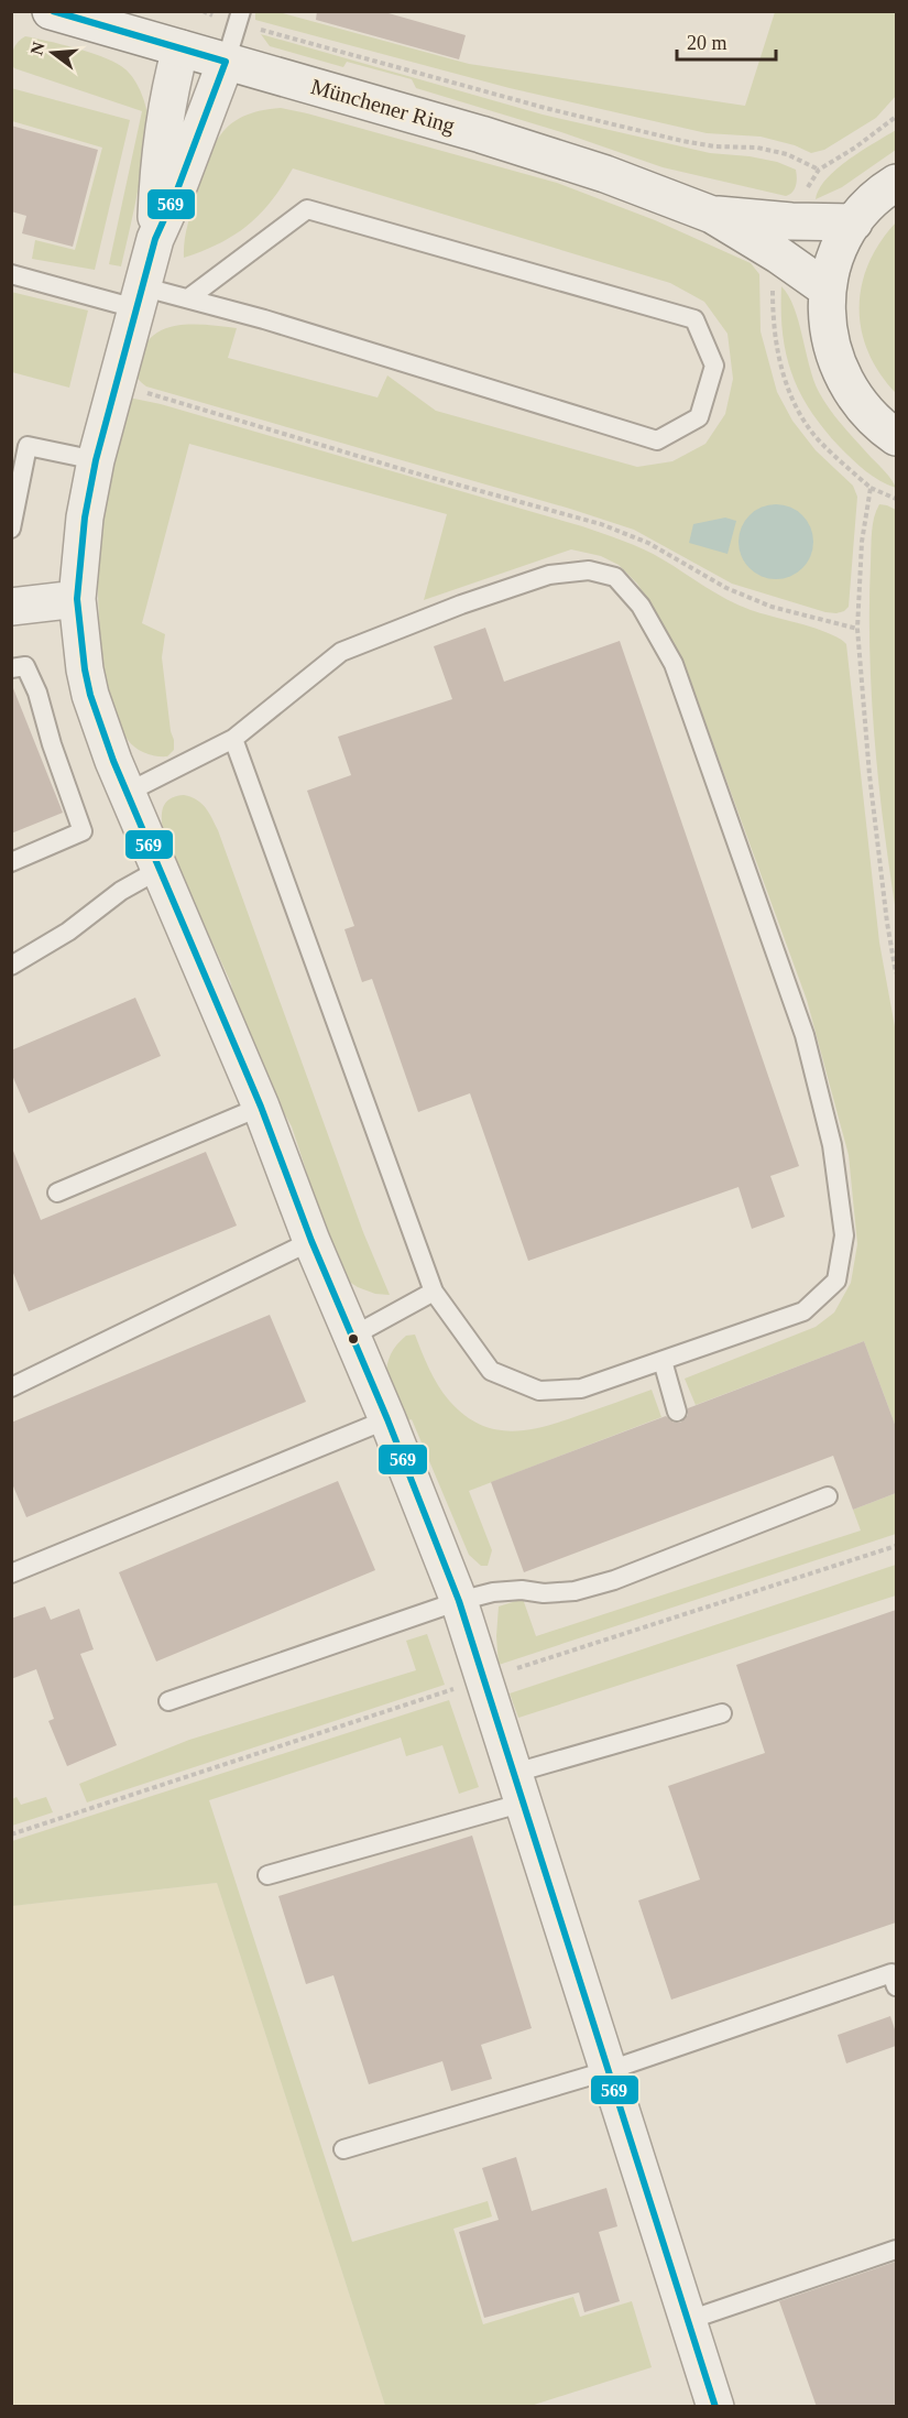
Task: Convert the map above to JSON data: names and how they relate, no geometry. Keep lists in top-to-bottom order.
{
  "streets": {
    "street": ["Münchener Ring"]
  },
  "lines": ["transit line 569"],
  "scale_bar": "20 m",
  "north": "left"
}
